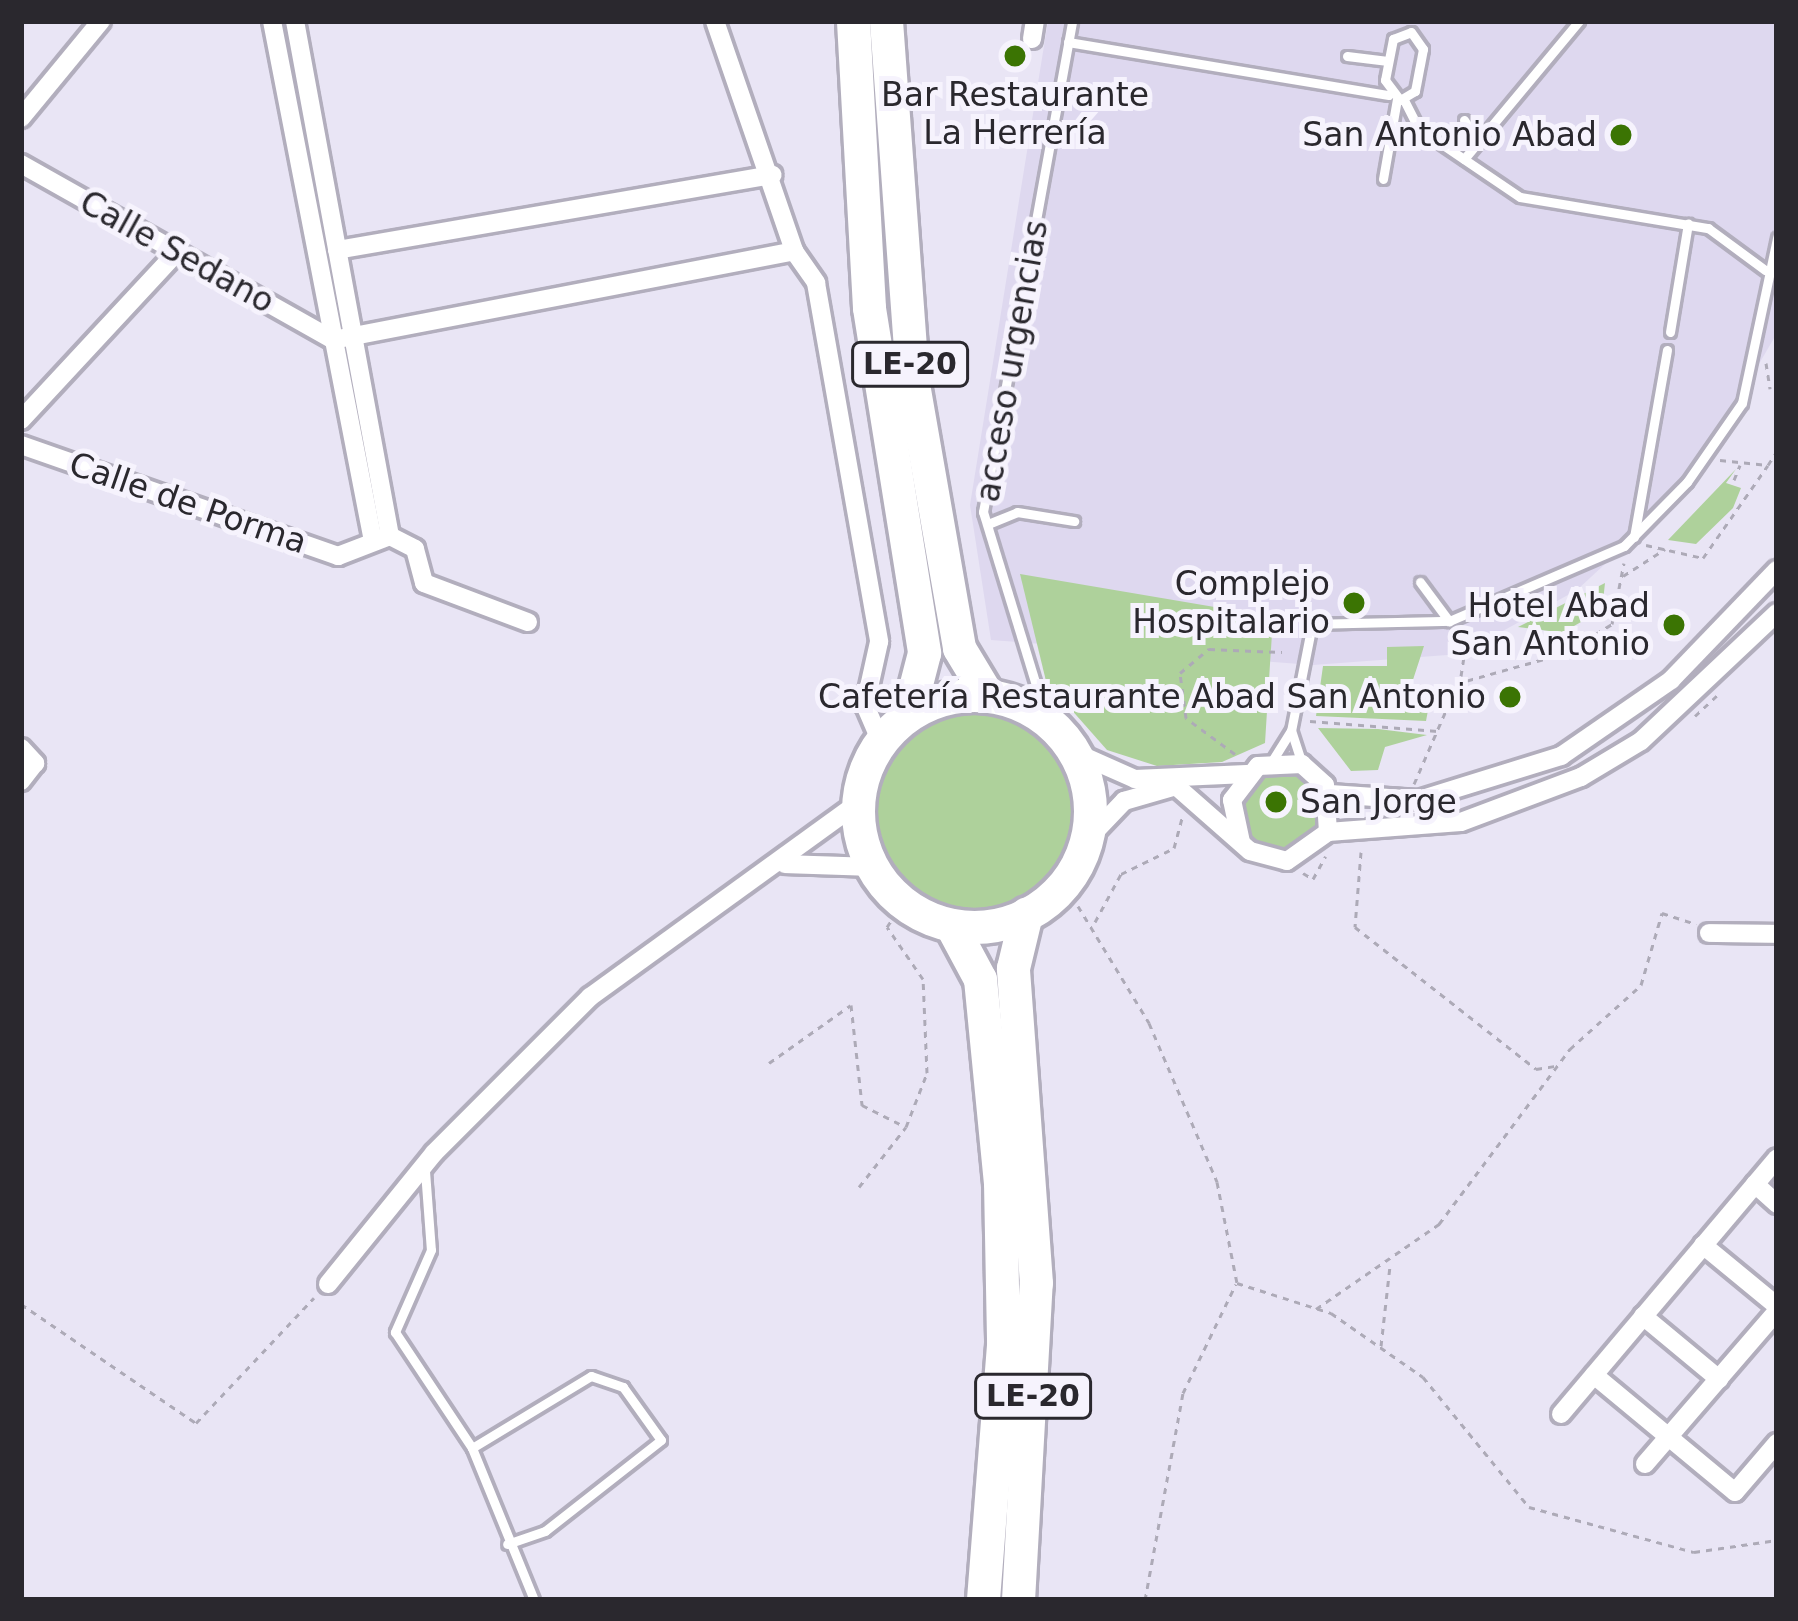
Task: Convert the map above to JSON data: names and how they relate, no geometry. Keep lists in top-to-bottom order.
{
  "streets": {
    "highway": ["LE-20"],
    "street": ["Calle Sedano", "Calle de Porma"],
    "lane": ["acceso urgencias"]
  },
  "crossings": [
    ["acceso urgencias", "LE-20"]
  ],
  "places": [
    "Bar Restaurante La Herrería",
    "San Antonio Abad",
    "Complejo Hospitalario",
    "Hotel Abad San Antonio",
    "Cafetería Restaurante Abad San Antonio",
    "San Jorge"
  ]
}
